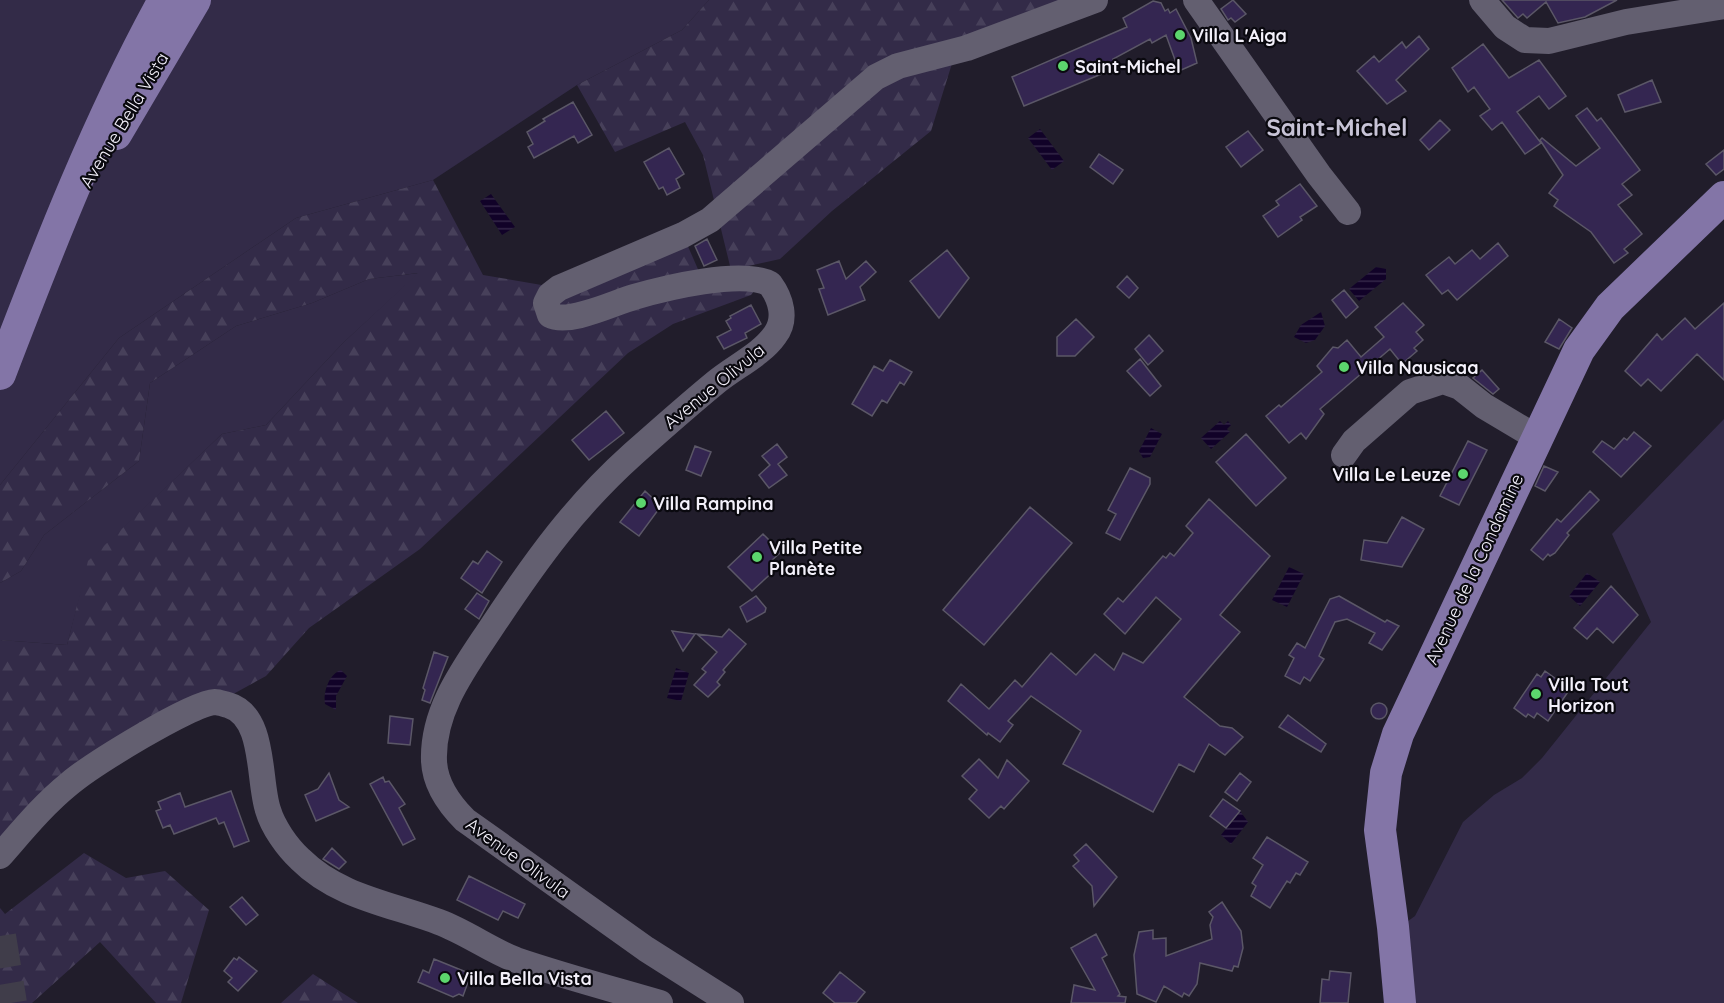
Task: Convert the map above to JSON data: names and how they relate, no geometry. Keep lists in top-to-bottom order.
{
  "streets": {
    "main road": ["Avenue Bella Vista", "Avenue de la Condamine"],
    "street": ["Avenue Olivula"]
  },
  "districts": ["Saint-Michel"],
  "places": [
    "Villa L'Aiga",
    "Saint-Michel",
    "Villa Nausicaa",
    "Villa Le Leuze",
    "Villa Rampina",
    "Villa Petite Planète",
    "Villa Tout Horizon",
    "Villa Bella Vista"
  ]
}
